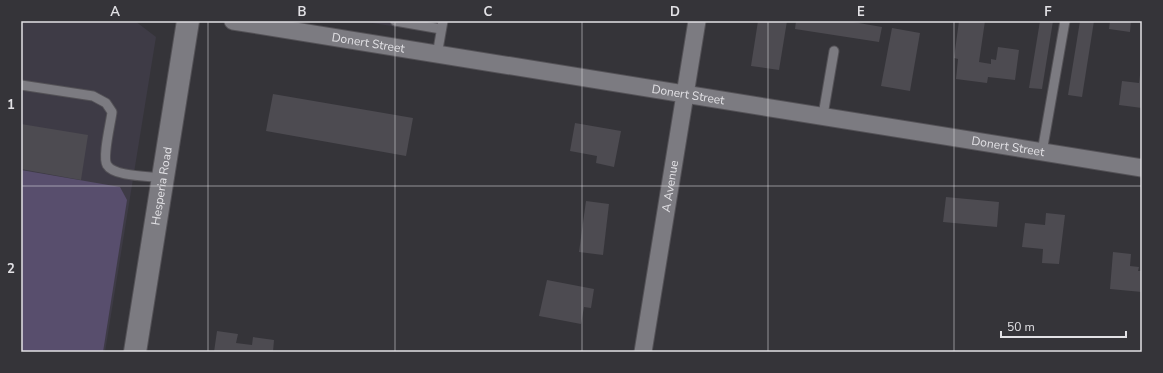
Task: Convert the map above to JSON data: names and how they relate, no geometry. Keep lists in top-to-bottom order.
{
  "streets": {
    "main road": ["Hesperia Road"],
    "street": ["Donert Street", "A Avenue"]
  },
  "crossings": [
    ["Donert Street", "A Avenue"]
  ],
  "scale_bar": "50 m",
  "grid": {
    "columns": [
      "A",
      "B",
      "C",
      "D",
      "E",
      "F"
    ],
    "rows": ["1", "2"]
  }
}
